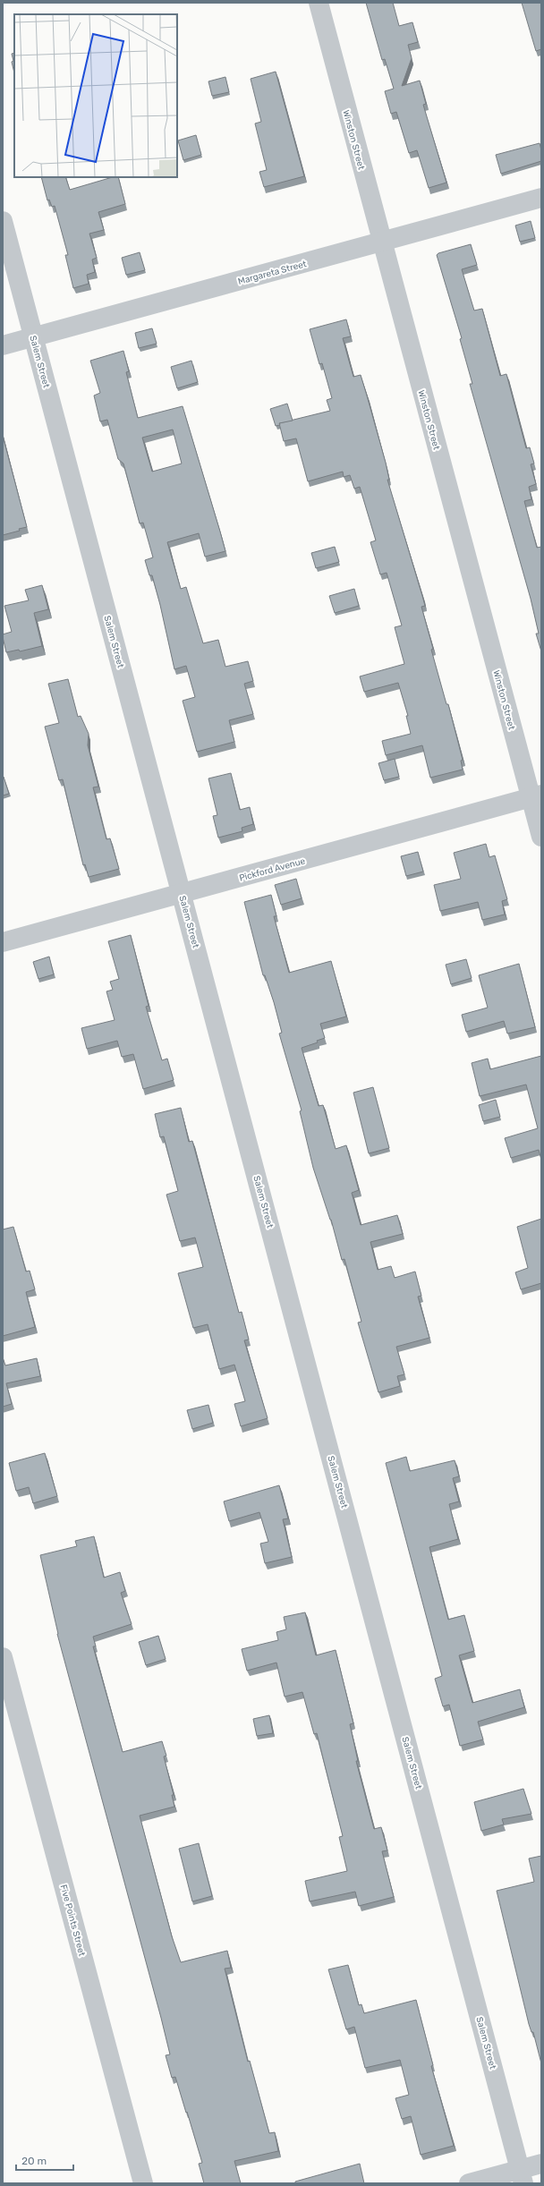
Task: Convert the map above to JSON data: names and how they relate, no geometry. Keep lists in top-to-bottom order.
{
  "streets": {
    "street": [
      "Winston Street",
      "Margareta Street",
      "Salem Street",
      "Pickford Avenue",
      "Five Points Street"
    ]
  },
  "crossings": [
    ["Winston Street", "Margareta Street"],
    ["Winston Street", "Pickford Avenue"],
    ["Margareta Street", "Salem Street"],
    ["Salem Street", "Pickford Avenue"]
  ],
  "scale_bar": "20 m"
}
